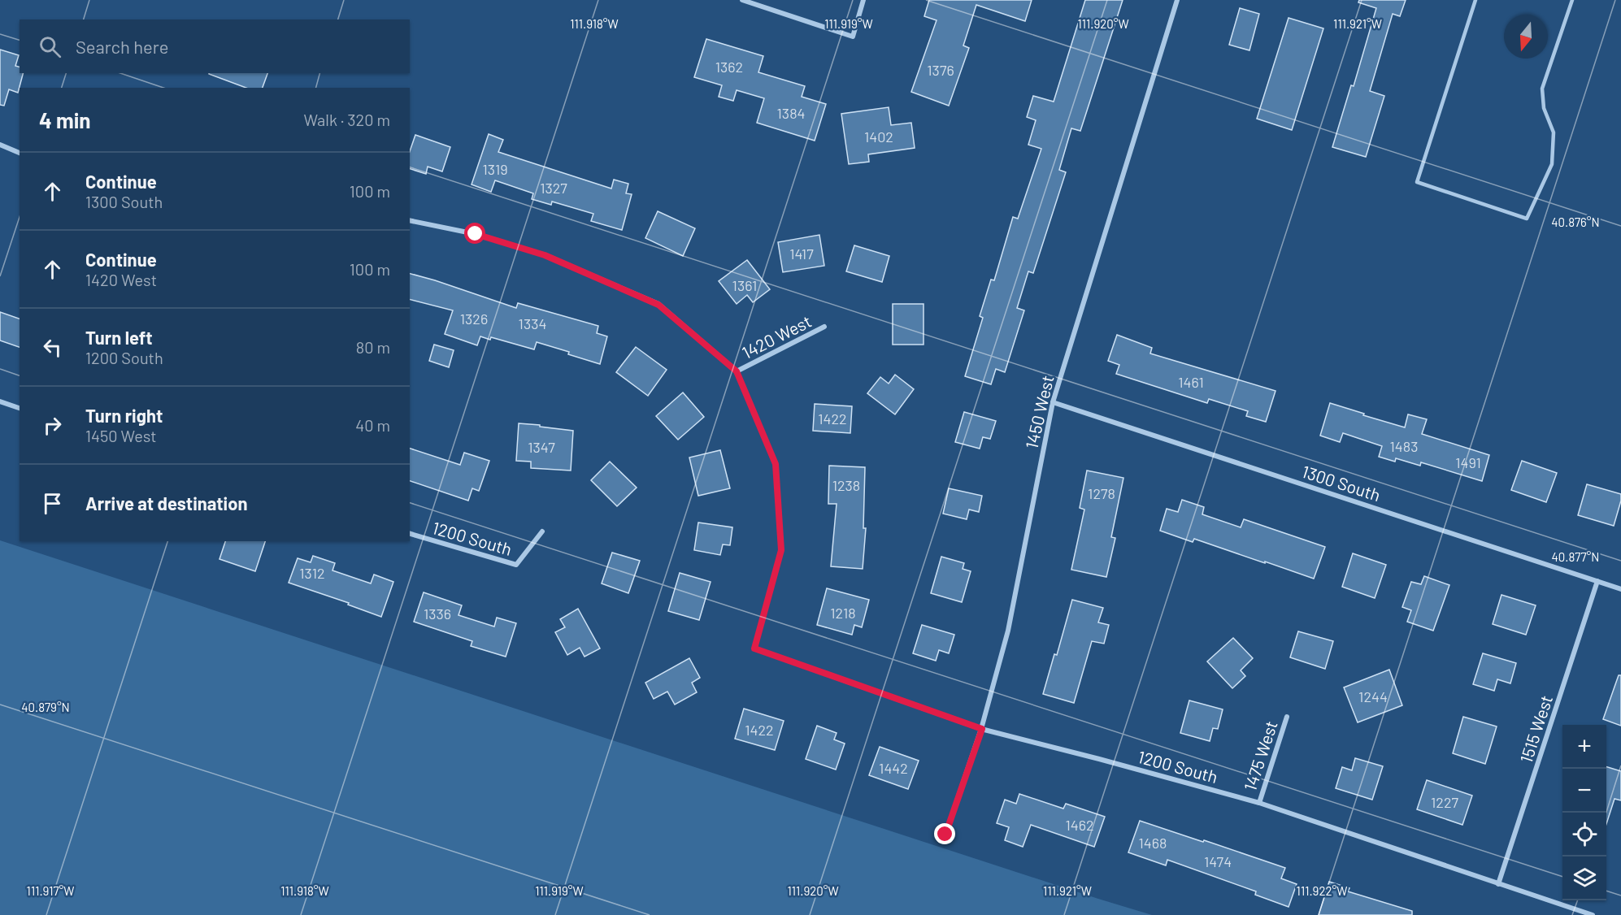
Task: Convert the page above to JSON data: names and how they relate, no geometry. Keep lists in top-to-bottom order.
{
  "streets": {
    "street": [
      "1420 West",
      "1450 West",
      "1300 South",
      "1200 South",
      "1515 West",
      "1475 West"
    ]
  },
  "crossings": [
    ["1420 West", "1200 South"],
    ["1450 West", "1300 South"],
    ["1450 West", "1200 South"],
    ["1300 South", "1515 West"],
    ["1200 South", "1515 West"],
    ["1200 South", "1475 West"]
  ],
  "house_numbers": [
    "1362",
    "1376",
    "1384",
    "1402",
    "1319",
    "1327",
    "1417",
    "1361",
    "1326",
    "1334",
    "1461",
    "1422",
    "1483",
    "1347",
    "1491",
    "1238",
    "1278",
    "1312",
    "1218",
    "1336",
    "1244",
    "1422",
    "1442",
    "1227",
    "1462",
    "1468",
    "1474"
  ],
  "north": "bottom",
  "page": {
    "search": "Search here",
    "heading": ["4 min", "Walk · 320 m"],
    "list": [
      ["Continue", "1300 South", "100 m"],
      ["Continue", "1420 West", "100 m"],
      ["Turn left", "1200 South", "80 m"],
      ["Turn right", "1450 West", "40 m"],
      "Arrive at destination"
    ],
    "map_buttons": ["+", "−"]
  },
  "coordinates": [
    "111.918°W",
    "111.919°W",
    "111.920°W",
    "111.921°W",
    "40.876°N",
    "40.877°N",
    "40.879°N",
    "111.917°W",
    "111.922°W"
  ]
}
